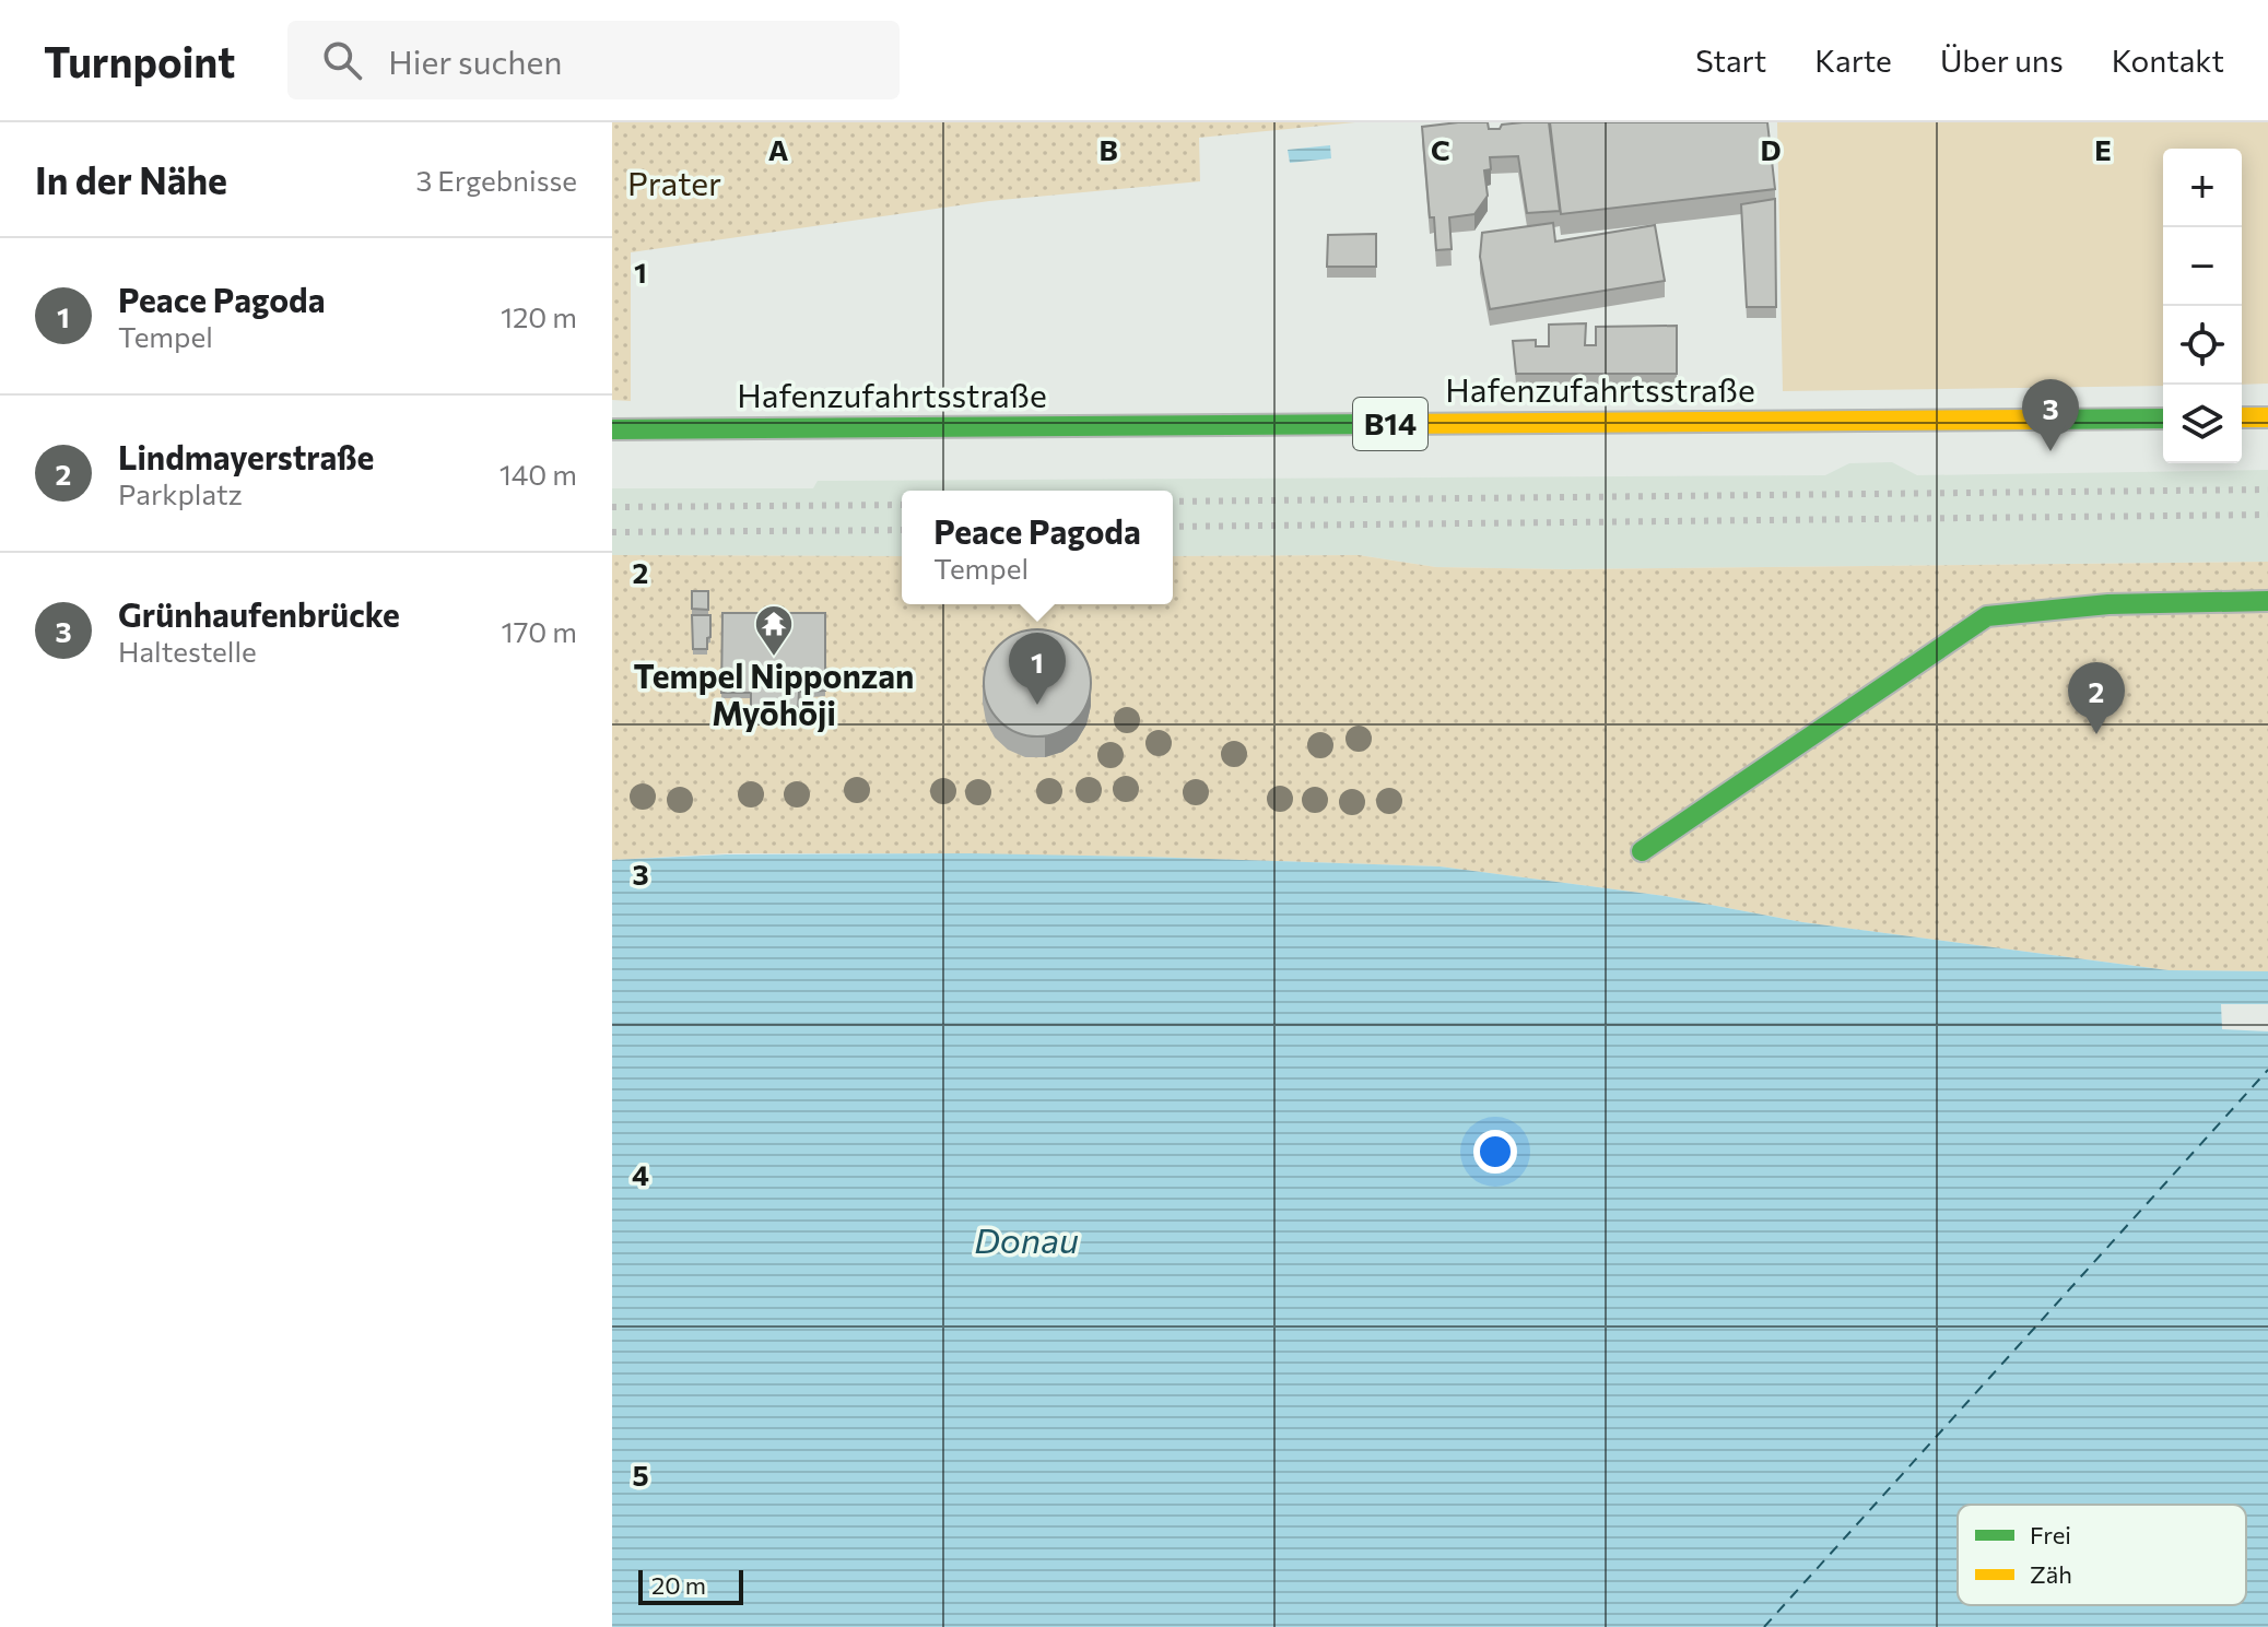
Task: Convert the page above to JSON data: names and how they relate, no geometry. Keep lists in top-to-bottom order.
{
  "streets": {
    "main road": ["Hafenzufahrtsstraße", "B14"]
  },
  "water": ["Donau"],
  "parks": ["Prater"],
  "places": {
    "temple": ["Tempel Nipponzan Myōhōji"]
  },
  "legend": ["Frei", "Zäh"],
  "scale_bar": "20 m",
  "page": {
    "header": "Turnpoint",
    "search": "Hier suchen",
    "nav": [
      "Start",
      "Karte",
      "Über uns",
      "Kontakt"
    ],
    "heading": ["In der Nähe", "3 Ergebnisse"],
    "map_buttons": ["+", "−"],
    "list": [
      {
        "mark": "1",
        "name": "Peace Pagoda",
        "note": "Tempel",
        "value": "120 m"
      },
      {
        "mark": "2",
        "name": "Lindmayerstraße",
        "note": "Parkplatz",
        "value": "140 m"
      },
      {
        "mark": "3",
        "name": "Grünhaufenbrücke",
        "note": "Haltestelle",
        "value": "170 m"
      }
    ],
    "pins": ["3", "1", "2"],
    "popup": ["Peace Pagoda", "Tempel"],
    "scale": "20 m"
  },
  "grid": {
    "columns": [
      "A",
      "B",
      "C",
      "D",
      "E"
    ],
    "rows": [
      "1",
      "2",
      "3",
      "4",
      "5"
    ]
  }
}
